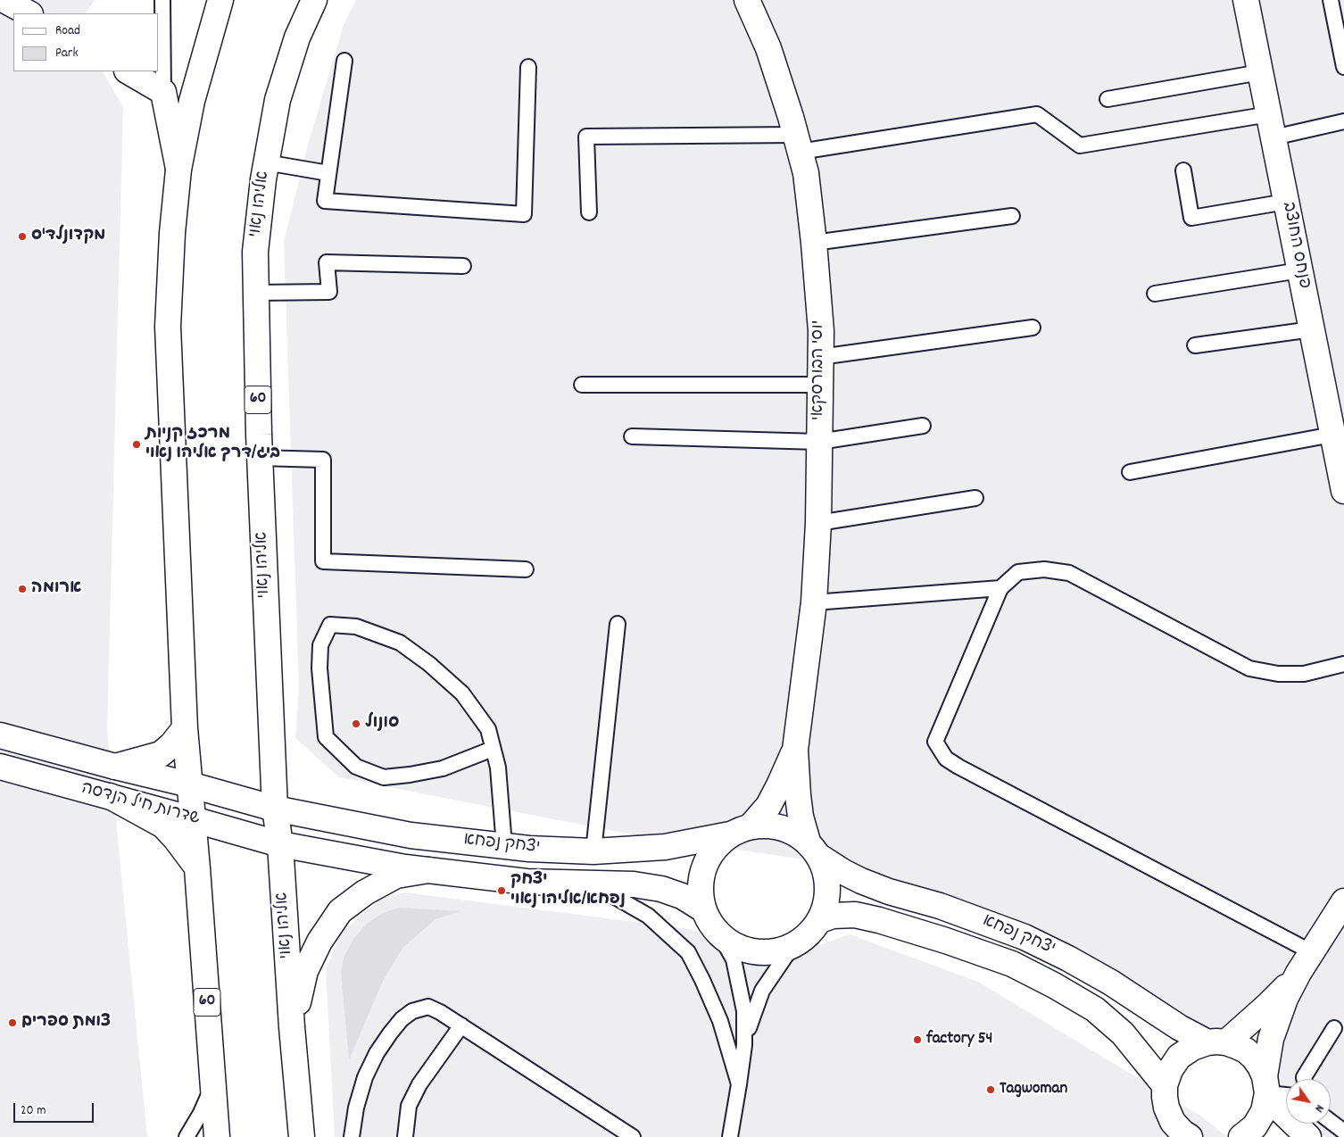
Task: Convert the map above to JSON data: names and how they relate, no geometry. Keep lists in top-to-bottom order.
{
  "streets": {
    "main road": [
      "אליהו נאוי",
      "פנחס החוצב",
      "יוסי הבורסקאי",
      "60",
      "שדרות חיל הנדסה",
      "יצחק נפחא"
    ]
  },
  "crossings": [
    ["אליהו נאוי", "שדרות חיל הנדסה"],
    ["אליהו נאוי", "יצחק נפחא"],
    ["יוסי הבורסקאי", "יצחק נפחא"],
    ["60", "שדרות חיל הנדסה"],
    ["שדרות חיל הנדסה", "יצחק נפחא"]
  ],
  "places": [
    "מקדונלד'ס",
    "מרכז קניות ביג/דרך אליהו נאוי",
    "ארומה",
    "סונול",
    "יצחק נפחא/אליהו נאוי",
    "צומת ספרים",
    "factory 54",
    "Tagwoman"
  ],
  "legend": ["Road", "Park"],
  "scale_bar": "20 m",
  "north": "bottom right"
}
